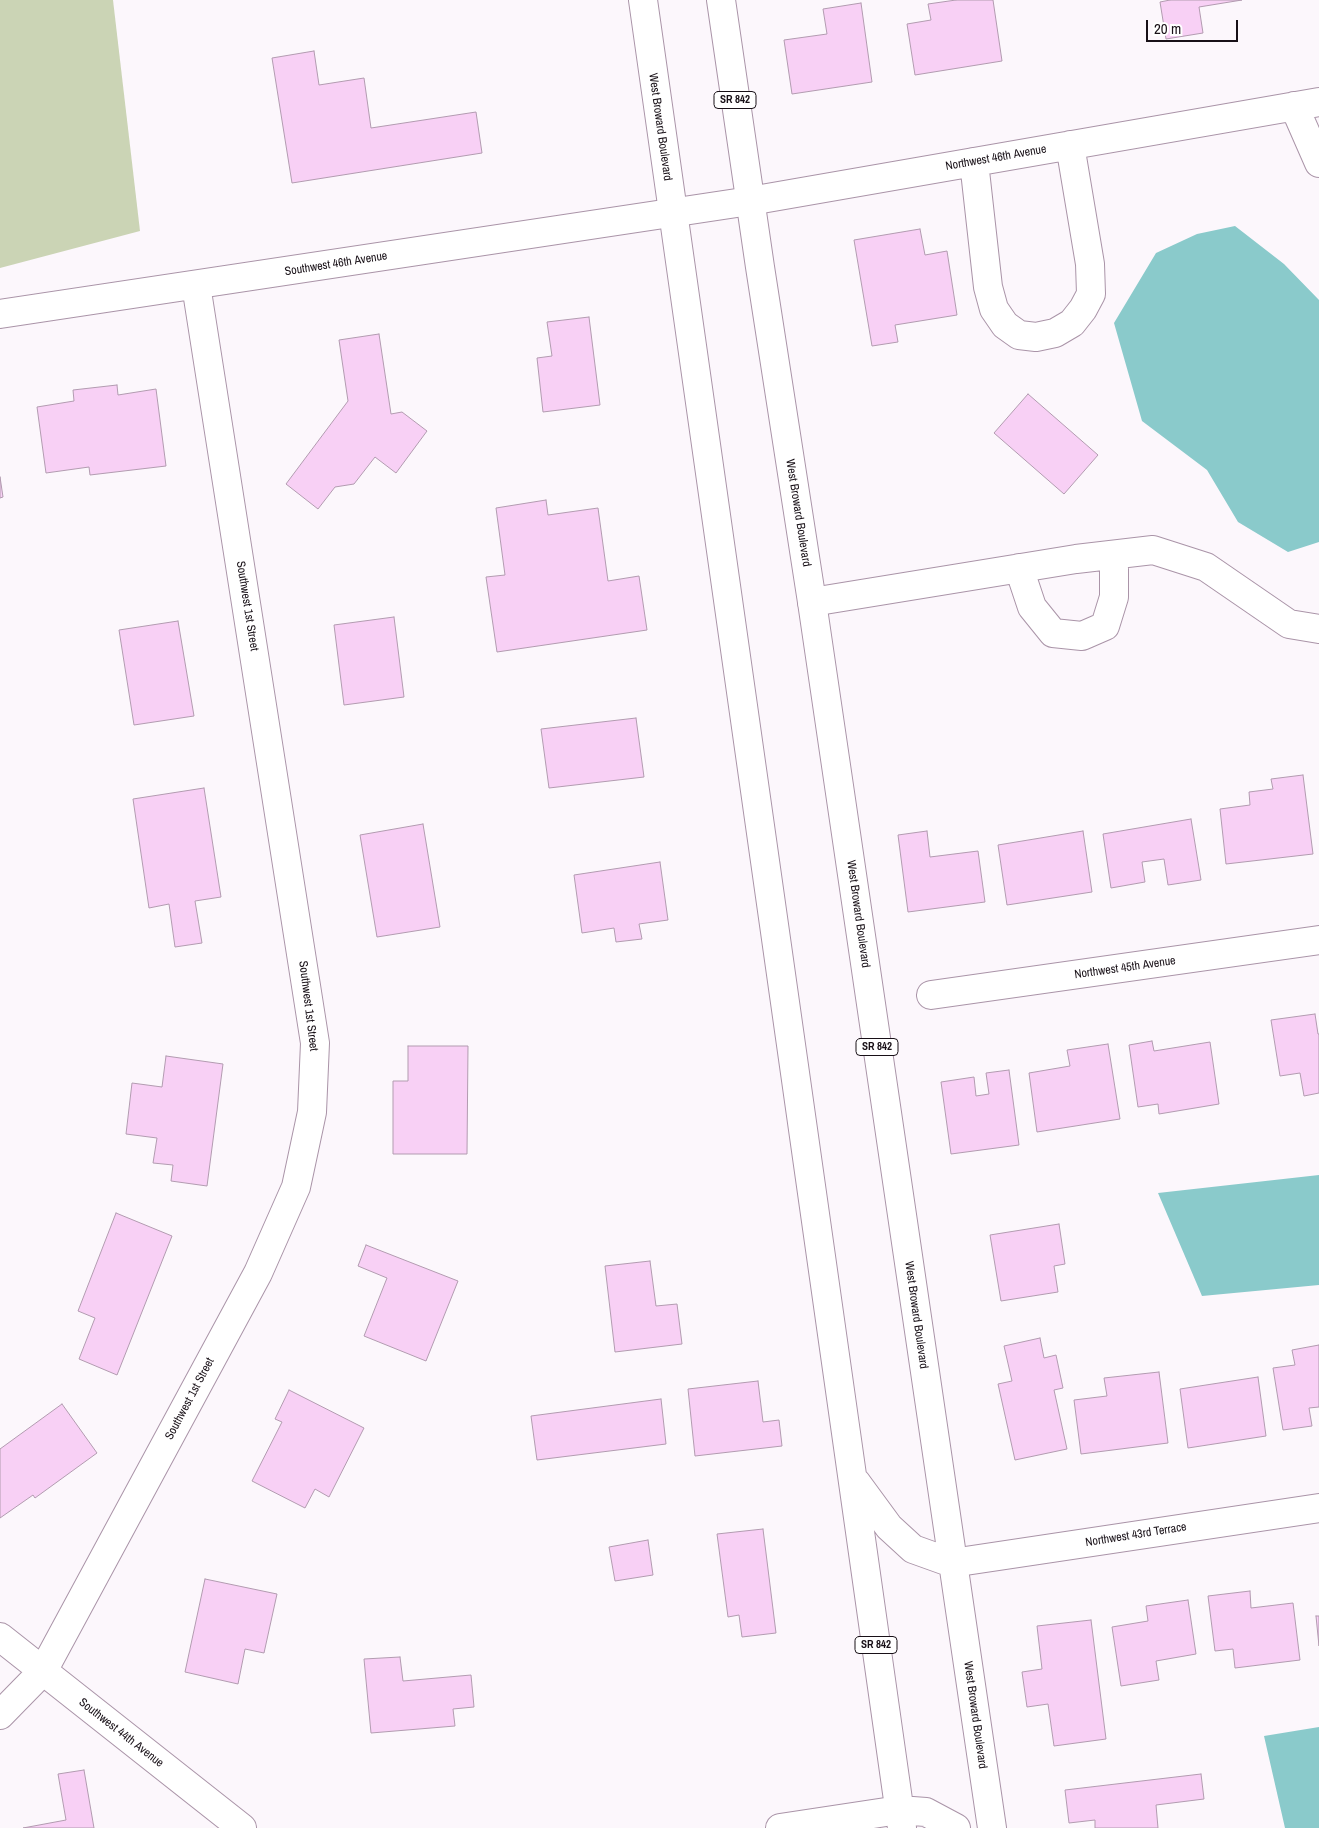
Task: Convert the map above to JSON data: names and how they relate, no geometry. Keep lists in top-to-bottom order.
{
  "streets": {
    "street": [
      "SR 842",
      "West Broward Boulevard",
      "Northwest 46th Avenue",
      "Southwest 46th Avenue",
      "Southwest 1st Street",
      "Northwest 45th Avenue",
      "Northwest 43rd Terrace",
      "Southwest 44th Avenue"
    ]
  },
  "crossings": [
    ["West Broward Boulevard", "Northwest 46th Avenue"],
    ["West Broward Boulevard", "Southwest 46th Avenue"],
    ["West Broward Boulevard", "Northwest 43rd Terrace"],
    ["Northwest 46th Avenue", "Southwest 46th Avenue"],
    ["Southwest 46th Avenue", "Southwest 1st Street"],
    ["Southwest 1st Street", "Southwest 44th Avenue"]
  ],
  "scale_bar": "20 m"
}
